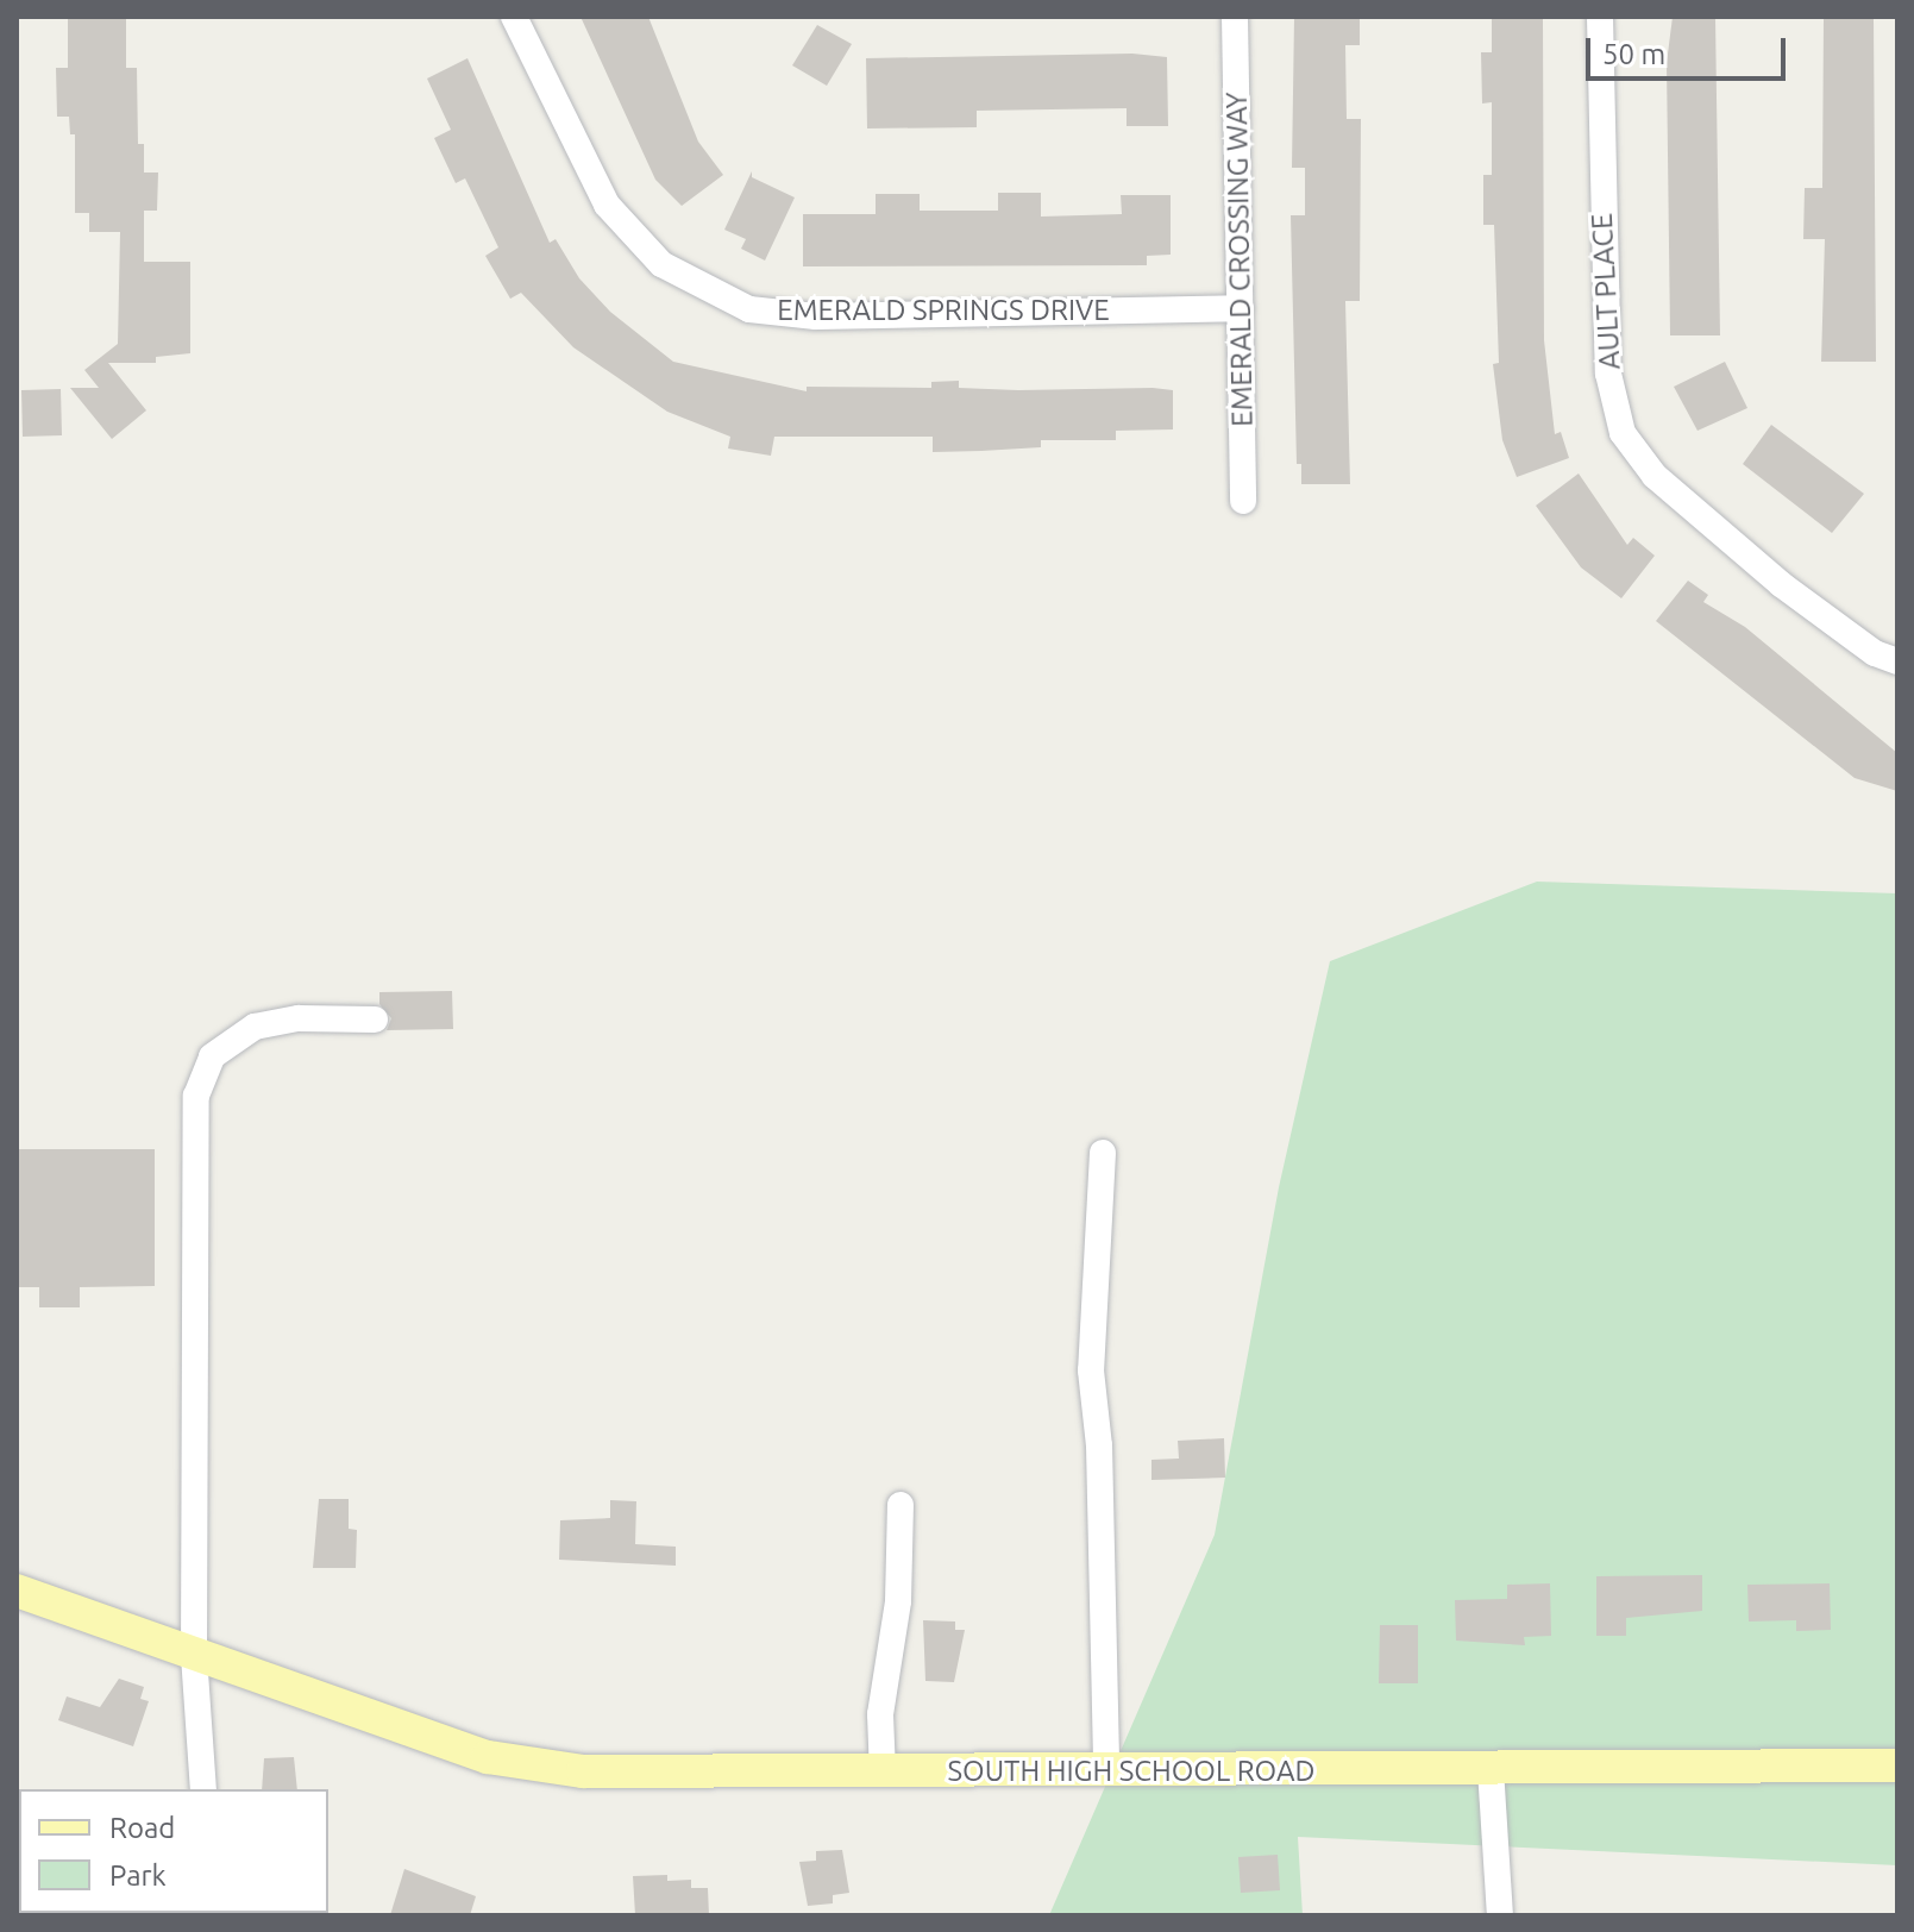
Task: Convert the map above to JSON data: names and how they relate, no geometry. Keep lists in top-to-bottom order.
{
  "streets": {
    "main road": ["SOUTH HIGH SCHOOL ROAD"],
    "street": ["EMERALD CROSSING WAY", "AULT PLACE", "EMERALD SPRINGS DRIVE"]
  },
  "crossings": [
    ["EMERALD CROSSING WAY", "EMERALD SPRINGS DRIVE"]
  ],
  "legend": ["Road", "Park"],
  "scale_bar": "50 m"
}
